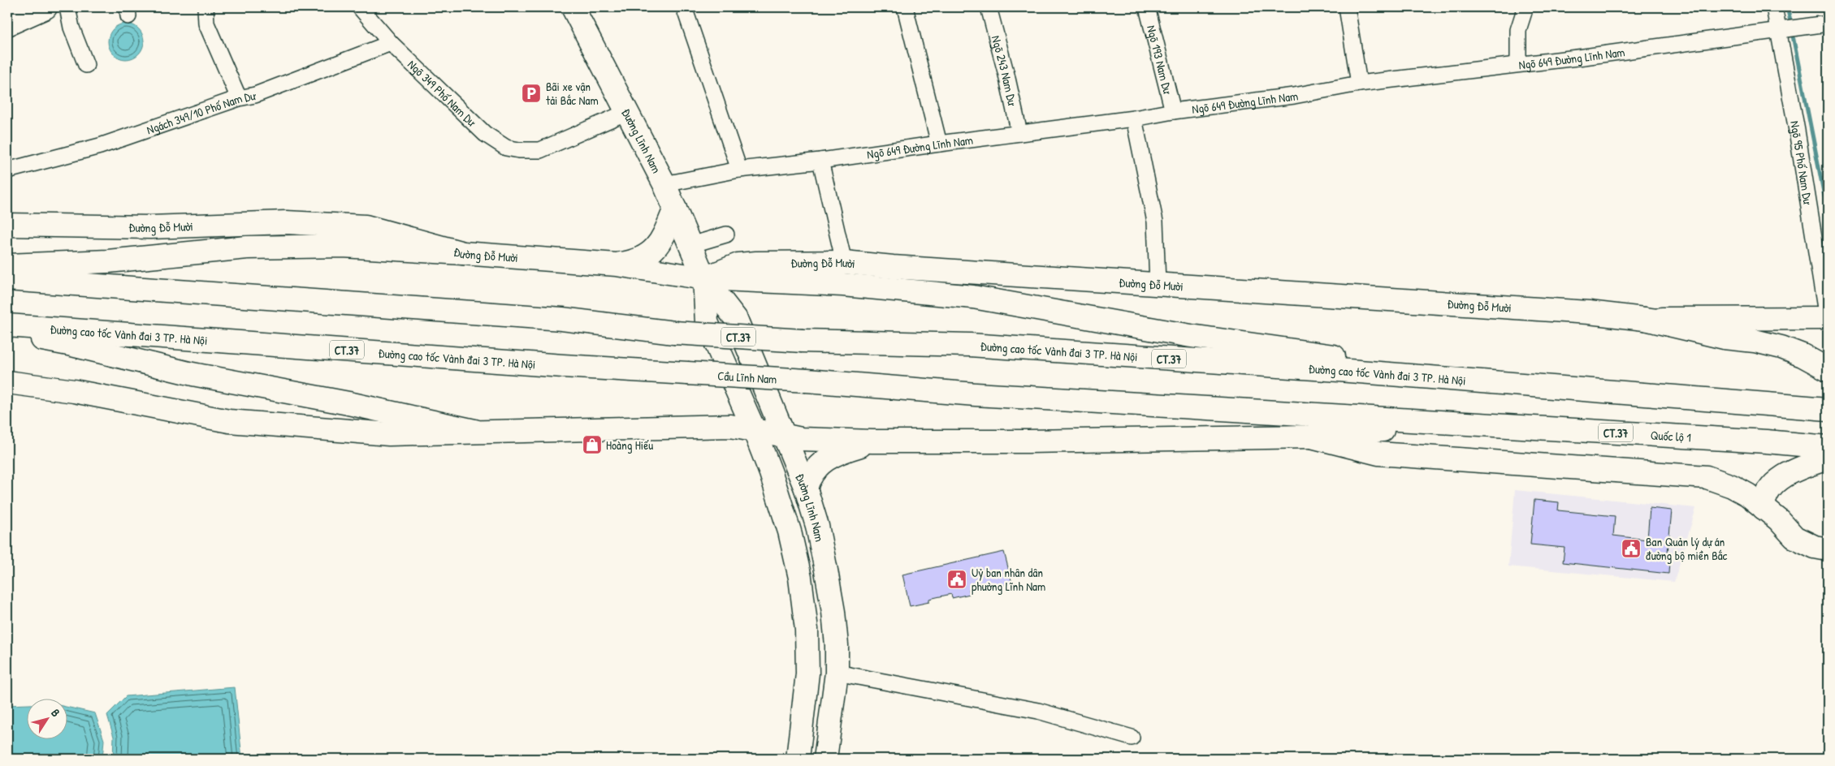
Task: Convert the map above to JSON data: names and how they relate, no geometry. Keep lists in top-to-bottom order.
{
  "streets": {
    "main road": [
      "Đường Lĩnh Nam",
      "Đường Đỗ Mười",
      "Đường cao tốc Vành đai 3 TP. Hà Nội",
      "CT.37",
      "Cầu Lĩnh Nam",
      "Quốc lộ 1"
    ],
    "street": [
      "Ngõ 649 Đường Lĩnh Nam",
      "Ngõ 193 Nam Dư",
      "Ngõ 243 Nam Dư",
      "Ngõ 349 Phố Nam Dư",
      "Ngách 349/10 Phố Nam Dư",
      "Ngõ 95 Phố Nam Dư"
    ]
  },
  "crossings": [
    ["Ngõ 649 Đường Lĩnh Nam", "Ngõ 193 Nam Dư"],
    ["Ngõ 649 Đường Lĩnh Nam", "Ngõ 243 Nam Dư"],
    ["Ngõ 649 Đường Lĩnh Nam", "Đường Lĩnh Nam"],
    ["Ngõ 649 Đường Lĩnh Nam", "Ngõ 95 Phố Nam Dư"],
    ["Ngõ 349 Phố Nam Dư", "Ngách 349/10 Phố Nam Dư"],
    ["Ngõ 349 Phố Nam Dư", "Đường Lĩnh Nam"],
    ["Đường Lĩnh Nam", "Đường Đỗ Mười"],
    ["Đường cao tốc Vành đai 3 TP. Hà Nội", "CT.37"],
    ["Đường cao tốc Vành đai 3 TP. Hà Nội", "Cầu Lĩnh Nam"],
    ["Cầu Lĩnh Nam", "Quốc lộ 1"]
  ],
  "places": {
    "parking": ["Bãi xe vận tải Bắc Nam"],
    "shop": ["Hoàng Hiếu"],
    "public building": ["Ban Quản lý dự án đường bộ miền Bắc", "Uỷ ban nhân dân phường Lĩnh Nam"]
  },
  "north": "top right"
}
